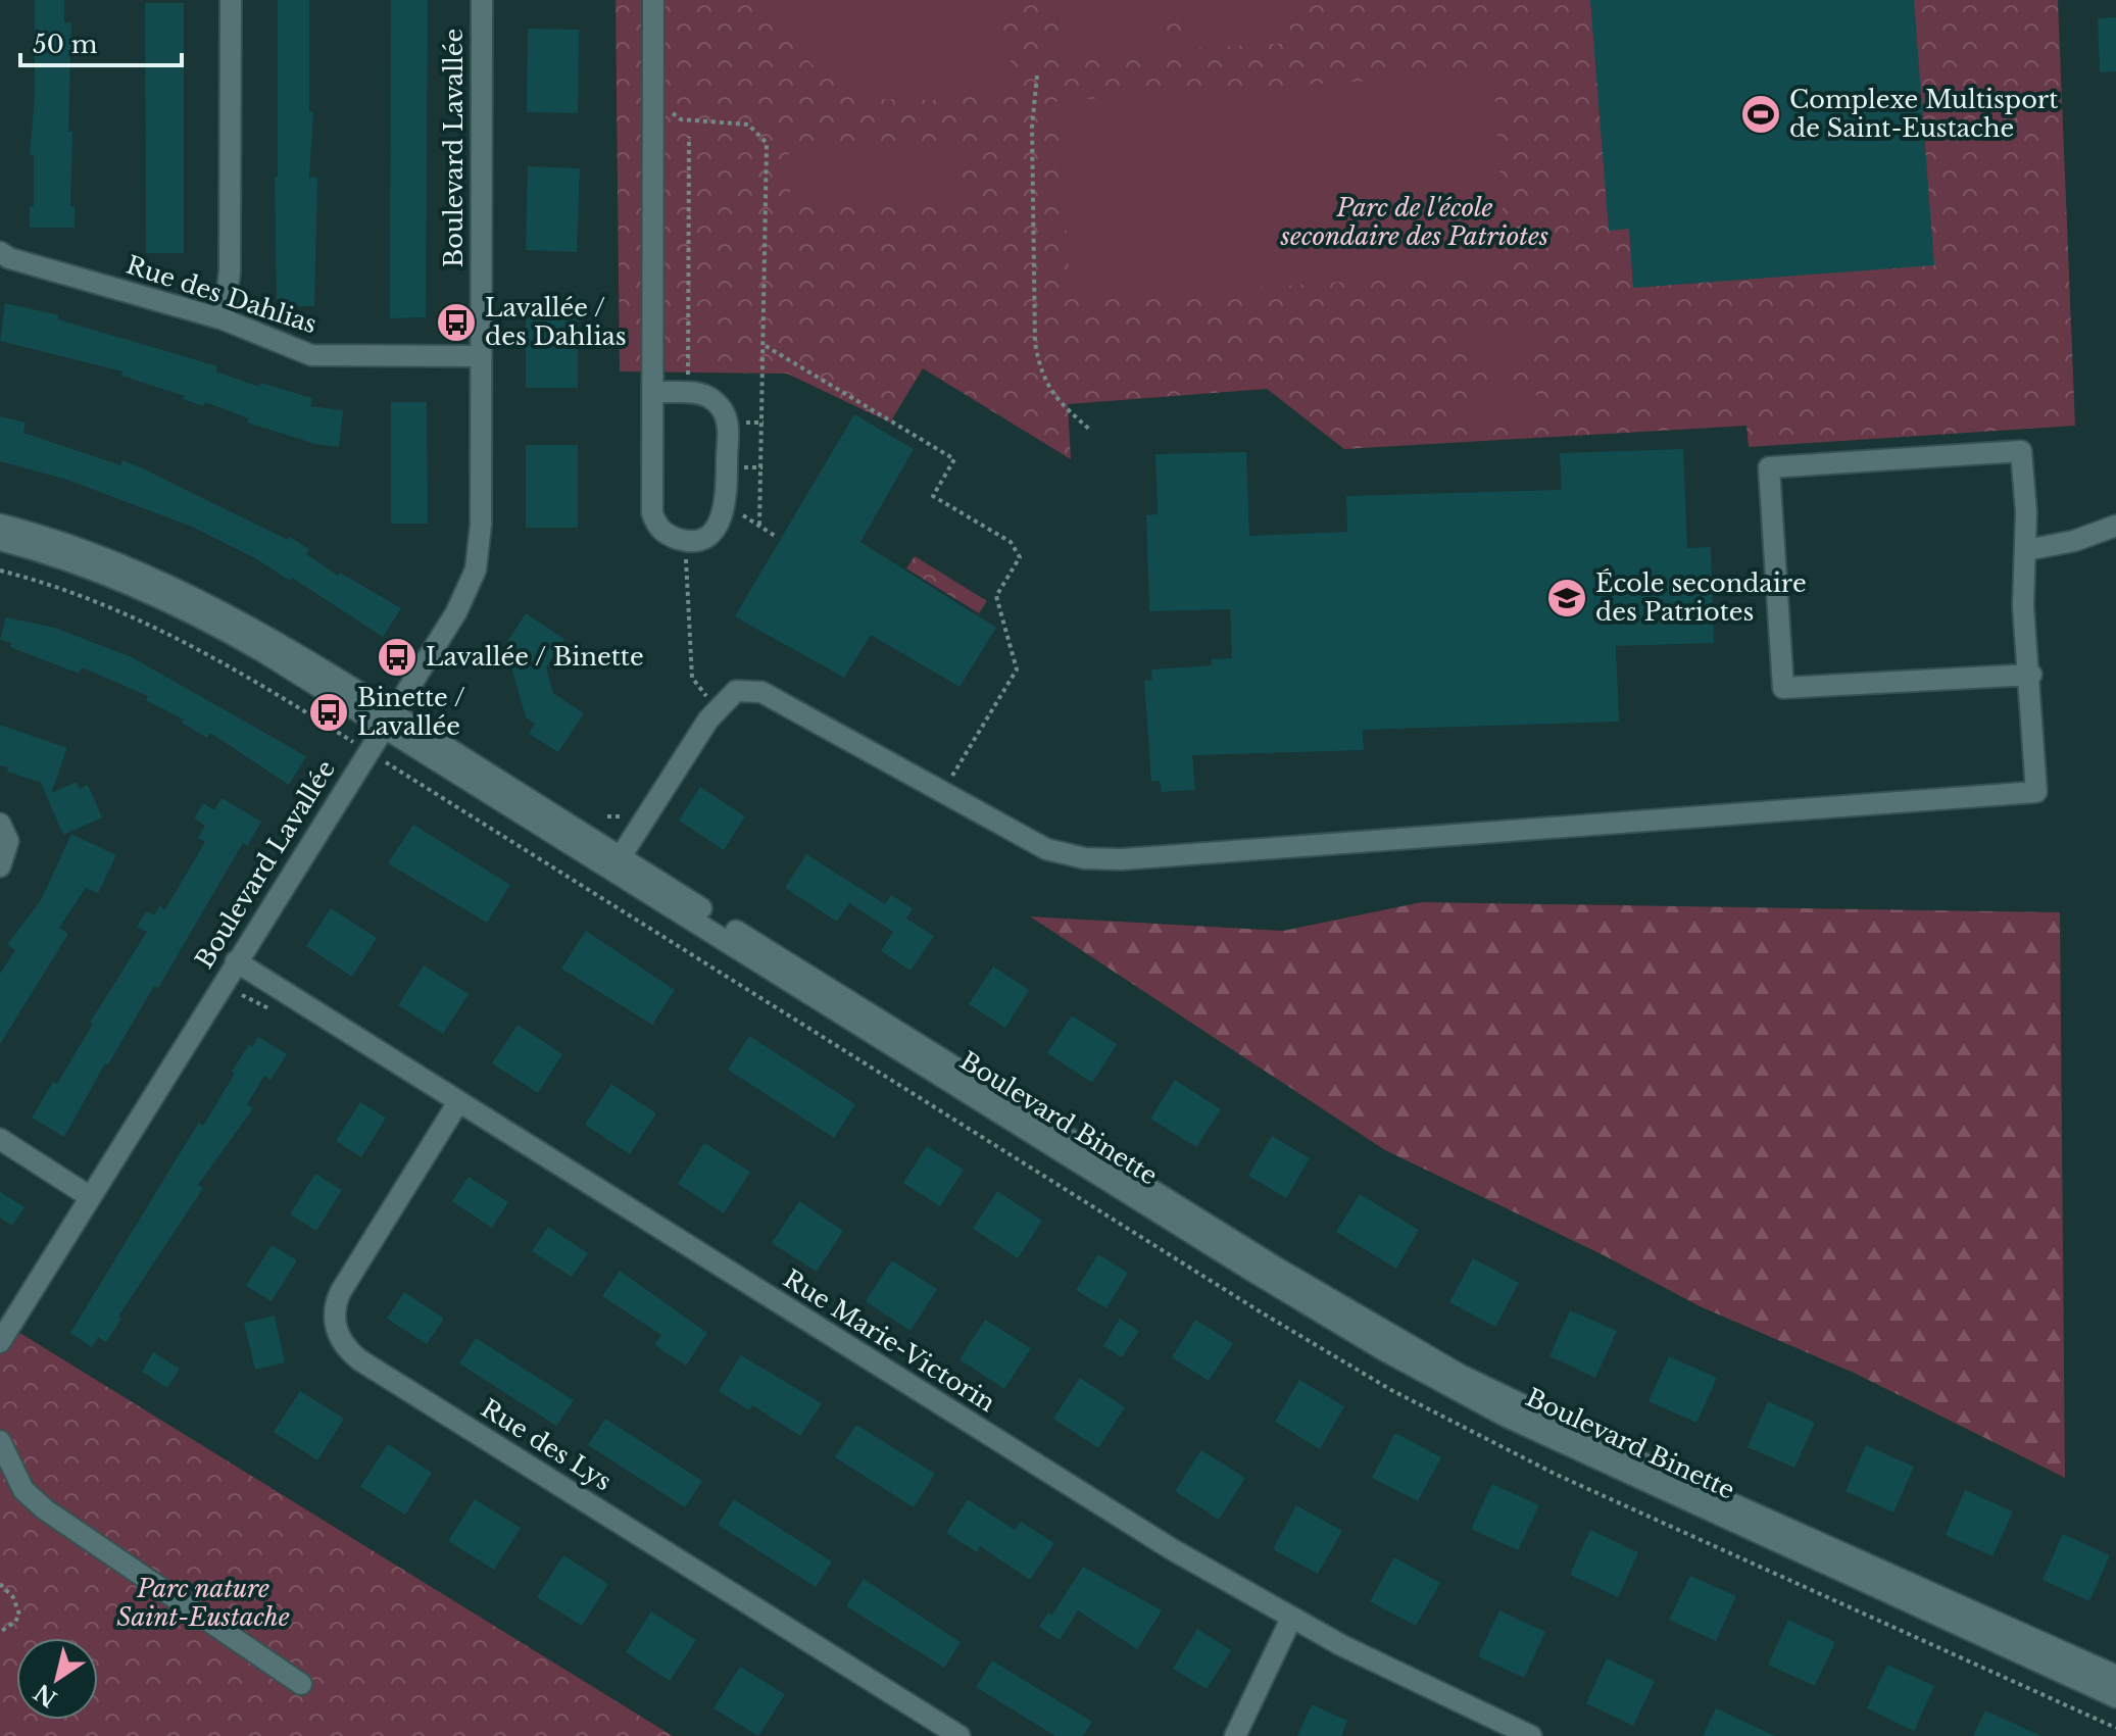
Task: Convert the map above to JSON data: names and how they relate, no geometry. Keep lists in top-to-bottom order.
{
  "streets": {
    "street": [
      "Boulevard Lavallée",
      "Rue des Dahlias",
      "Boulevard Binette",
      "Rue Marie-Victorin",
      "Rue des Lys"
    ]
  },
  "crossings": [
    ["Boulevard Lavallée", "Rue des Dahlias"],
    ["Boulevard Lavallée", "Boulevard Binette"],
    ["Boulevard Lavallée", "Rue Marie-Victorin"],
    ["Rue Marie-Victorin", "Rue des Lys"]
  ],
  "parks": ["Parc de l'école secondaire des Patriotes", "Parc nature Saint-Eustache"],
  "places": {
    "sports": ["Complexe Multisport de Saint-Eustache"],
    "bus stop": ["Lavallée / des Dahlias", "Lavallée / Binette", "Binette / Lavallée"],
    "school or university": ["École secondaire des Patriotes"]
  },
  "scale_bar": "50 m",
  "north": "bottom left"
}
